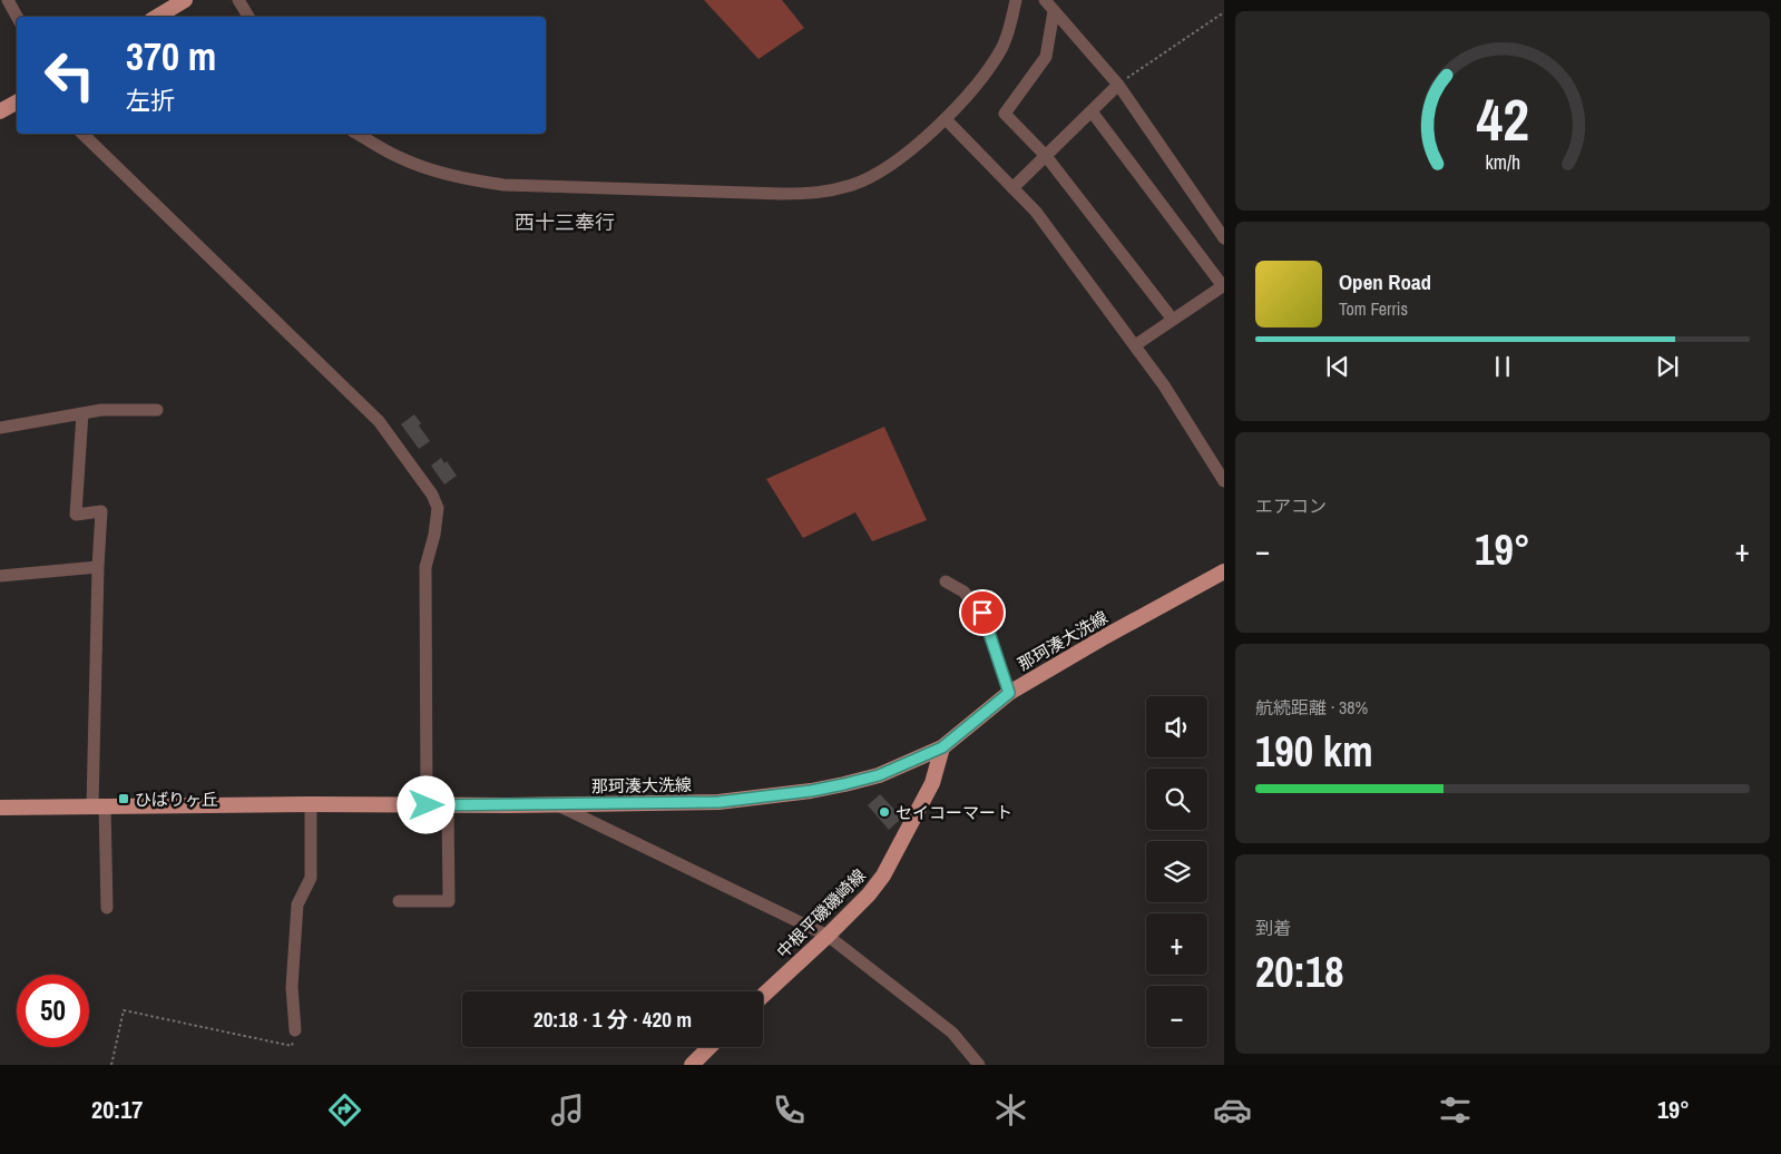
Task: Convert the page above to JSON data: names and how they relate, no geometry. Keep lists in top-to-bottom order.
{
  "streets": {
    "main road": ["那珂湊大洗線", "中根平磯磯崎線"]
  },
  "crossings": [
    ["那珂湊大洗線", "中根平磯磯崎線"]
  ],
  "districts": ["西十三奉行"],
  "places": {
    "transit": ["ひばりヶ丘"],
    "other": ["セイコーマート"]
  },
  "page": {
    "turn": ["370 m", "左折"],
    "song": ["Open Road", "Tom Ferris"],
    "tile": [
      "エアコン",
      ["航続距離 · 38%", "190 km"],
      ["到着", "20:18"]
    ],
    "heat": ["−", "19°", "+"],
    "map_buttons": ["+", "−"],
    "limit": "50",
    "trip": "20:18 · 1 分 · 420 m",
    "tabs": ["20:17", "19°"],
    "gauge": ["42", "km/h"]
  }
}
